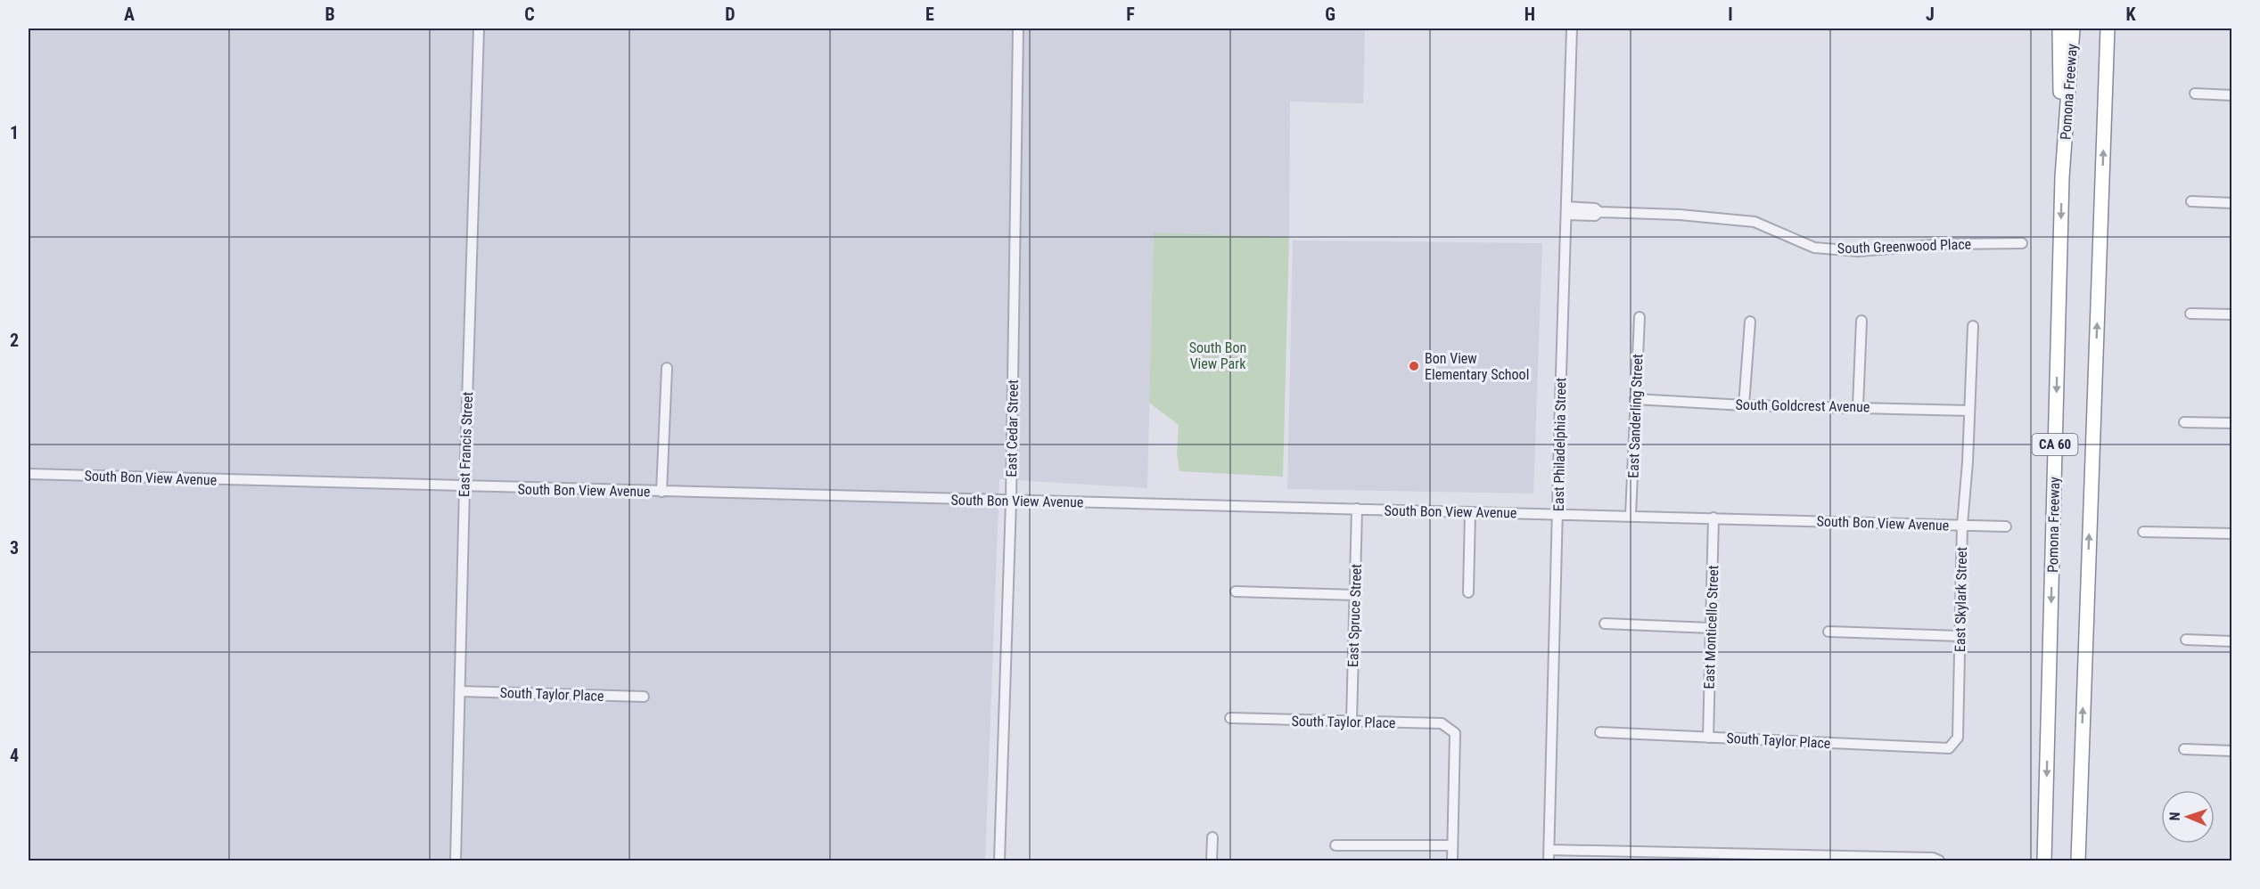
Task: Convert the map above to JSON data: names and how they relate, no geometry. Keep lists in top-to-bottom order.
{
  "streets": {
    "highway": ["Pomona Freeway", "CA 60"],
    "street": [
      "South Greenwood Place",
      "South Goldcrest Avenue",
      "East Sanderling Street",
      "East Cedar Street",
      "East Francis Street",
      "East Philadelphia Street",
      "South Bon View Avenue",
      "East Skylark Street",
      "East Spruce Street",
      "East Monticello Street",
      "South Taylor Place"
    ]
  },
  "crossings": [
    ["South Greenwood Place", "East Philadelphia Street"],
    ["South Goldcrest Avenue", "East Sanderling Street"],
    ["South Goldcrest Avenue", "East Skylark Street"],
    ["East Sanderling Street", "South Bon View Avenue"],
    ["East Cedar Street", "South Bon View Avenue"],
    ["East Francis Street", "South Bon View Avenue"],
    ["East Francis Street", "South Taylor Place"],
    ["East Philadelphia Street", "South Bon View Avenue"],
    ["South Bon View Avenue", "East Skylark Street"],
    ["South Bon View Avenue", "East Spruce Street"],
    ["South Bon View Avenue", "East Monticello Street"],
    ["East Skylark Street", "South Taylor Place"],
    ["East Spruce Street", "South Taylor Place"],
    ["East Monticello Street", "South Taylor Place"]
  ],
  "parks": ["South Bon View Park"],
  "places": ["Bon View Elementary School"],
  "north": "left",
  "grid": {
    "columns": [
      "A",
      "B",
      "C",
      "D",
      "E",
      "F",
      "G",
      "H",
      "I",
      "J",
      "K"
    ],
    "rows": [
      "1",
      "2",
      "3",
      "4"
    ]
  }
}
